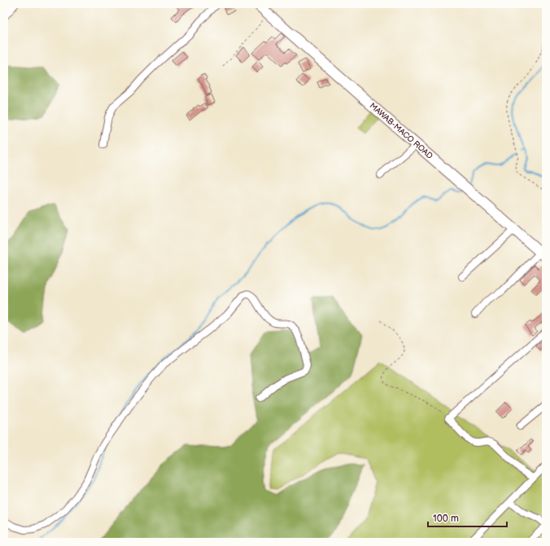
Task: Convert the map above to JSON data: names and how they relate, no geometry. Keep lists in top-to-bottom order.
{
  "streets": {
    "main road": ["MAWAB-MACO ROAD"]
  },
  "scale_bar": "100 m"
}
